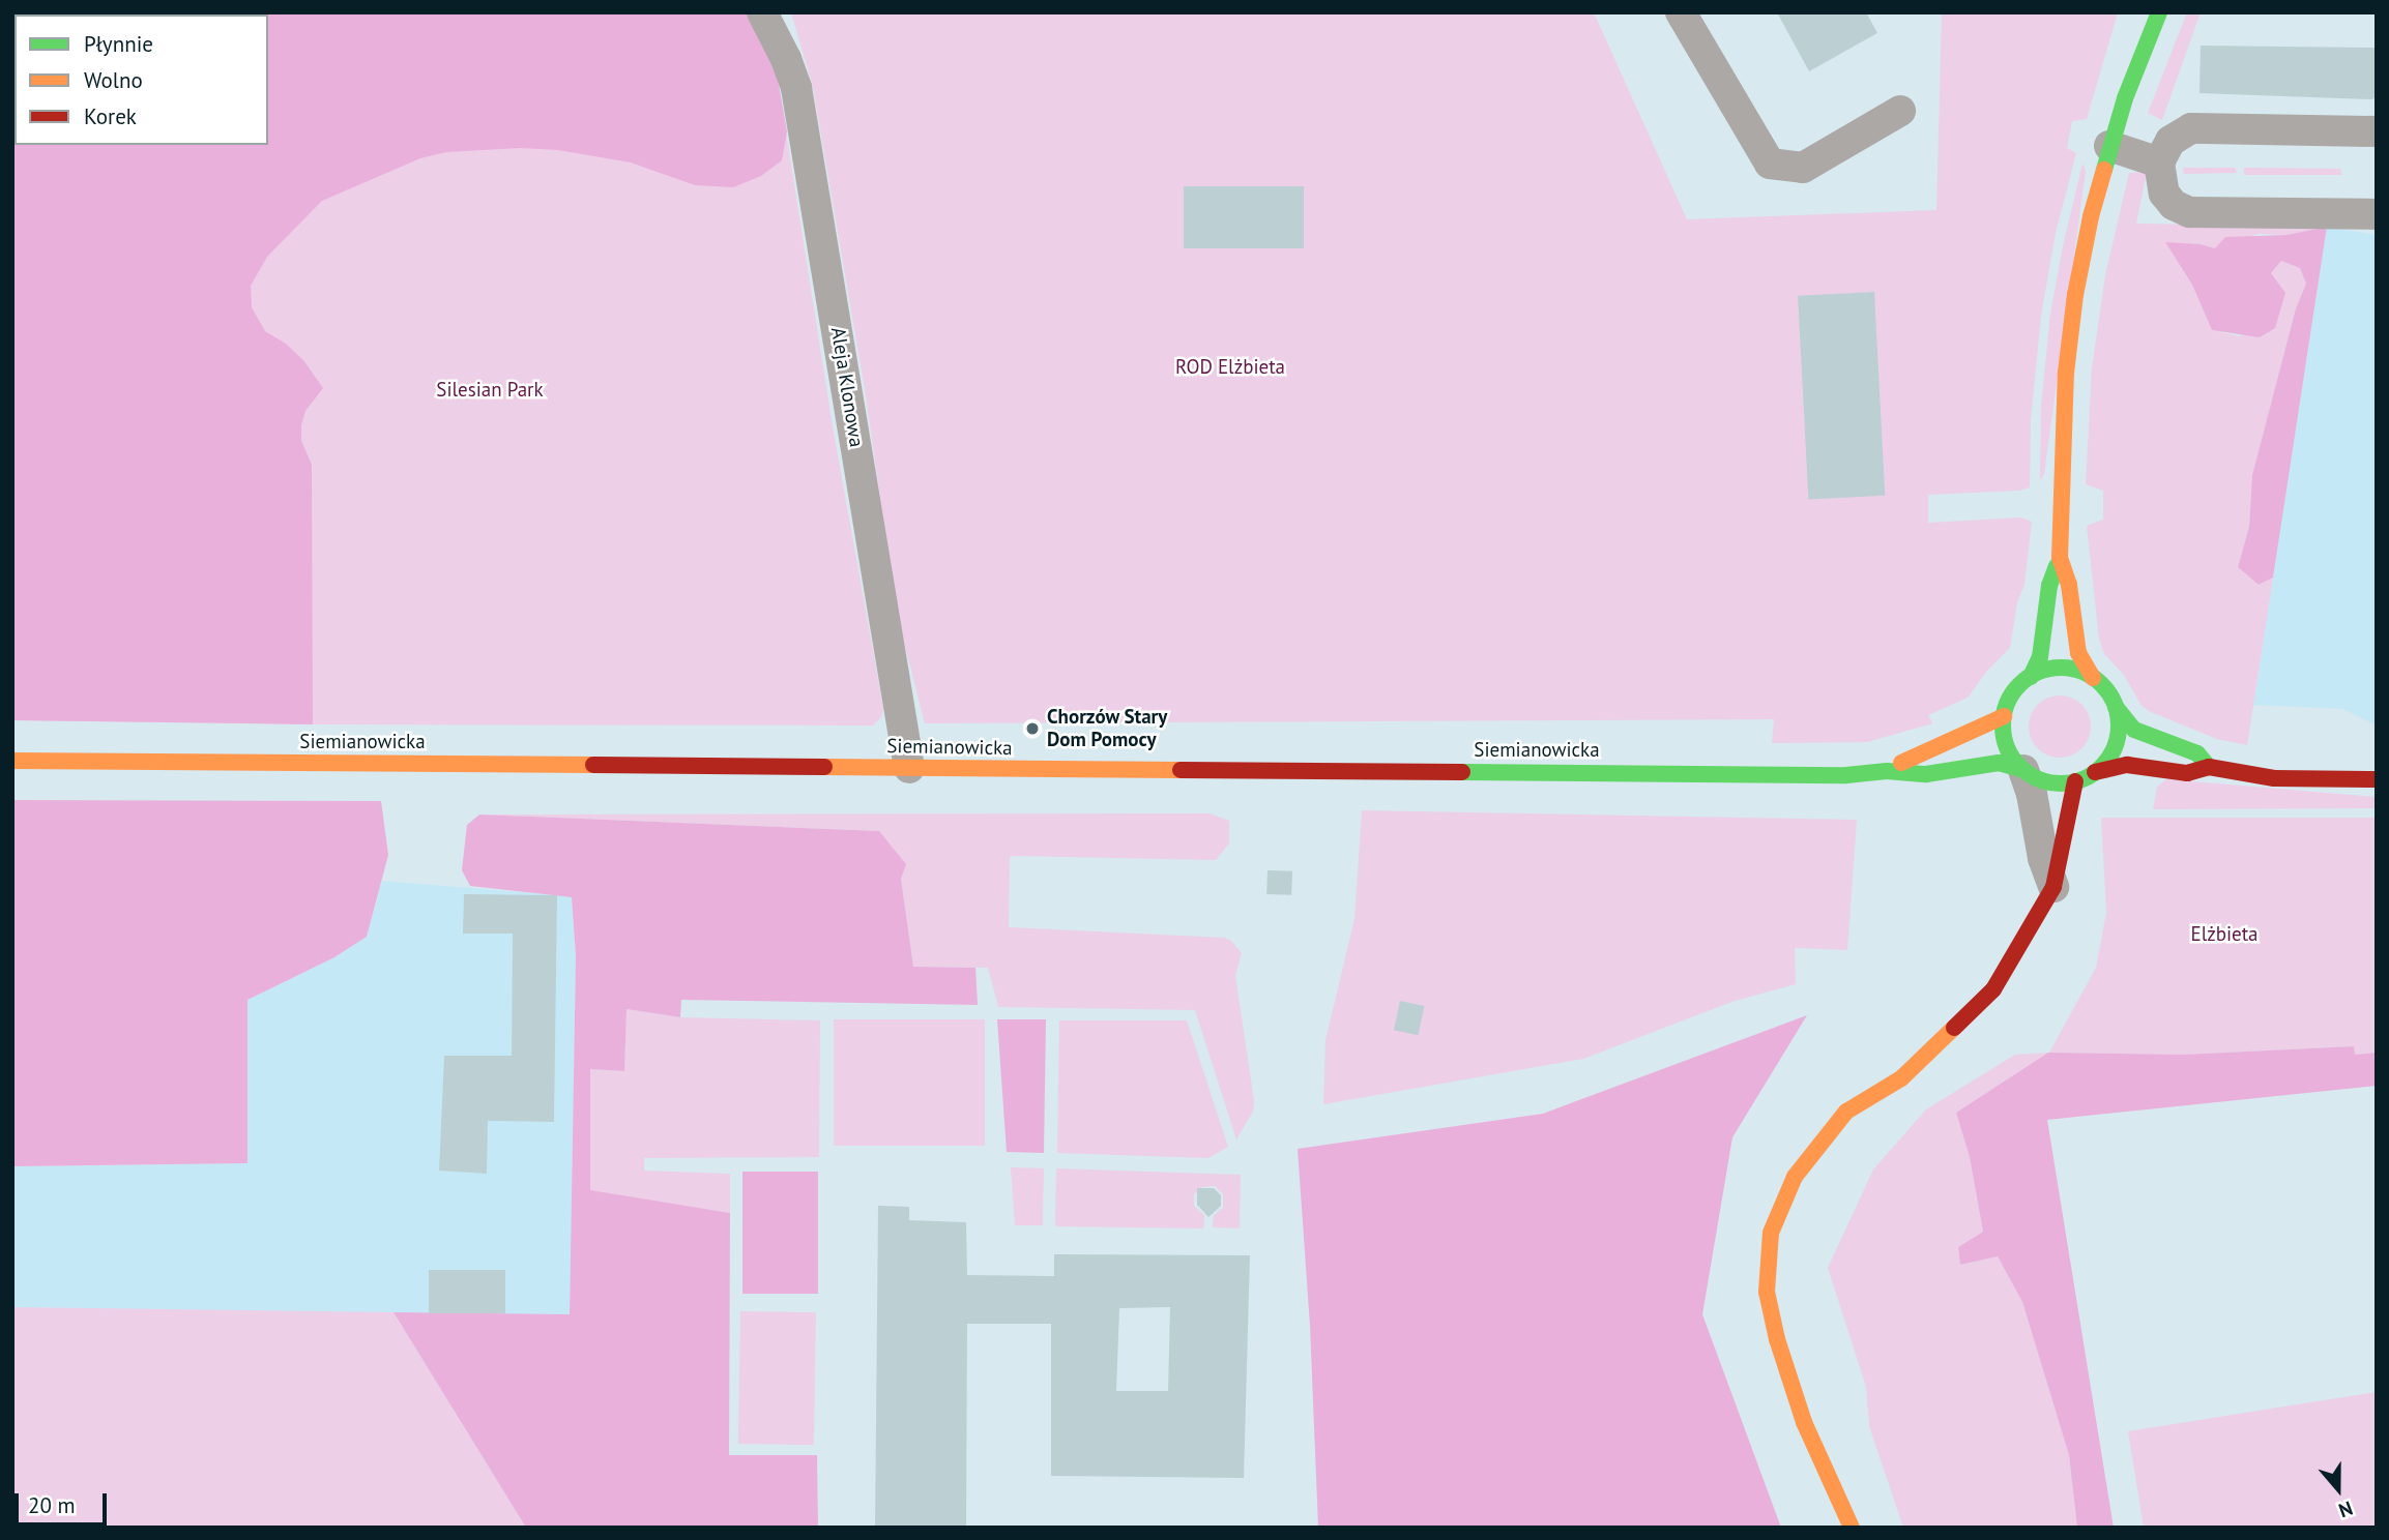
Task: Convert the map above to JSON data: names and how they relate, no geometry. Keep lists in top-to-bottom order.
{
  "streets": {
    "street": ["Aleja Klonowa", "Siemianowicka"]
  },
  "crossings": [
    ["Aleja Klonowa", "Siemianowicka"]
  ],
  "parks": ["ROD Elżbieta", "Silesian Park", "Elżbieta"],
  "places": ["Chorzów Stary Dom Pomocy"],
  "legend": ["Płynnie", "Wolno", "Korek"],
  "scale_bar": "20 m",
  "north": "bottom"
}
